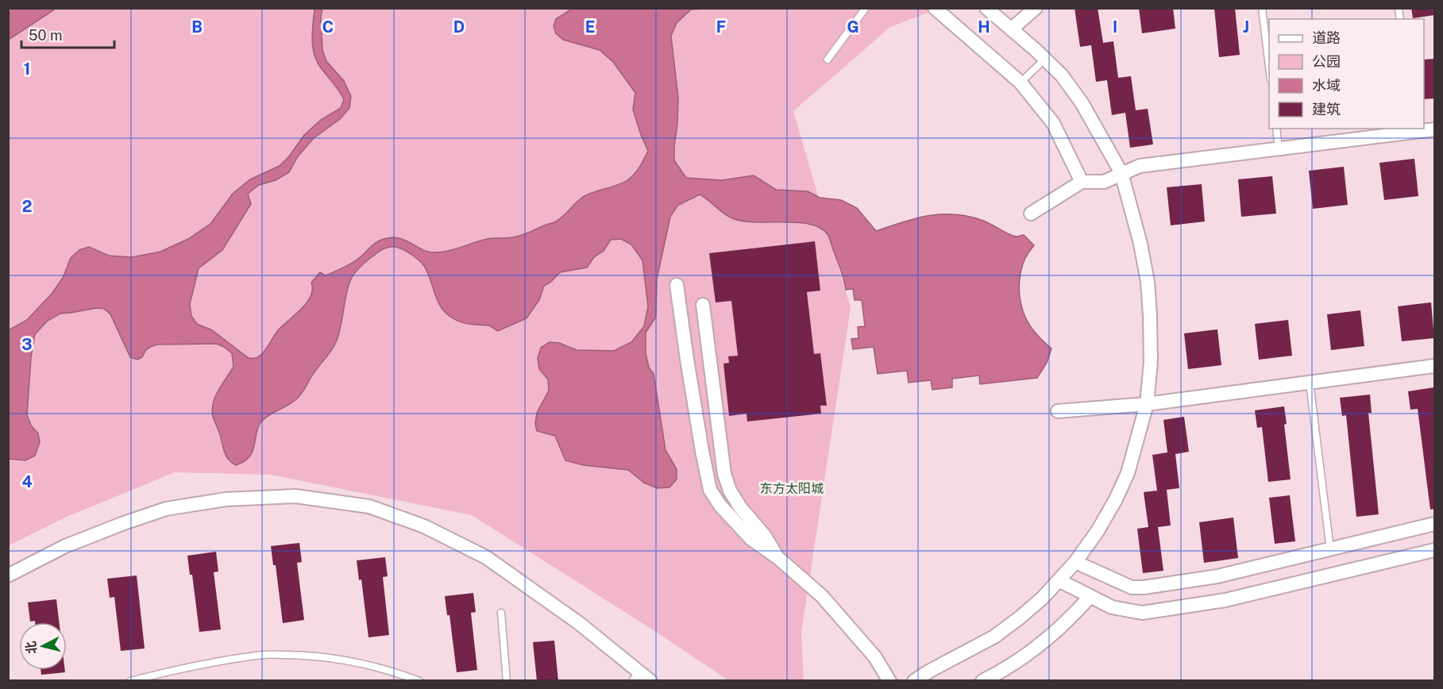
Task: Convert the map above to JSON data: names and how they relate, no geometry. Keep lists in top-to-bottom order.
{
  "districts": ["东方太阳城"],
  "legend": [
    "道路",
    "公园",
    "水域",
    "建筑"
  ],
  "scale_bar": "50 m",
  "north": "left",
  "grid": {
    "columns": [
      "B",
      "C",
      "D",
      "E",
      "F",
      "G",
      "H",
      "I",
      "J"
    ],
    "rows": [
      "1",
      "2",
      "3",
      "4"
    ]
  }
}
